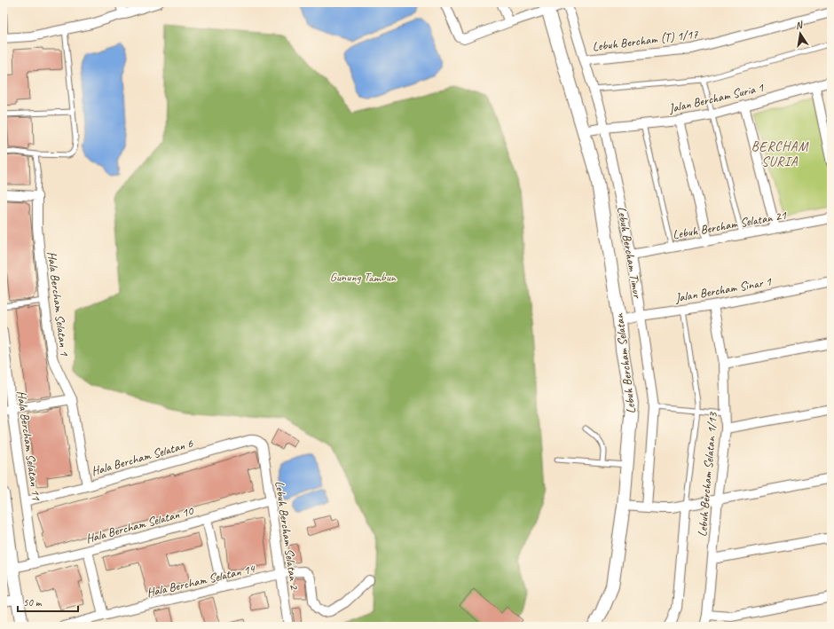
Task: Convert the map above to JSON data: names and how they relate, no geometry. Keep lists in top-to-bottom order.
{
  "streets": {
    "street": [
      "Lebuh Bercham (T) 1/17",
      "Jalan Bercham Suria 1",
      "Lebuh Bercham Selatan 21",
      "Lebuh Bercham Timur",
      "Jalan Bercham Sinar 1",
      "Hala Bercham Selatan 1",
      "Lebuh Bercham Selatan",
      "Hala Bercham Selatan 11",
      "Hala Bercham Selatan 6",
      "Lebuh Bercham Selatan 1/13",
      "Hala Bercham Selatan 10",
      "Lebuh Bercham Selatan 2",
      "Hala Bercham Selatan 14"
    ]
  },
  "crossings": [
    ["Lebuh Bercham (T) 1/17", "Lebuh Bercham Timur"],
    ["Jalan Bercham Suria 1", "Lebuh Bercham Timur"],
    ["Jalan Bercham Suria 1", "Lebuh Bercham Selatan"],
    ["Lebuh Bercham Selatan 21", "Lebuh Bercham Timur"],
    ["Lebuh Bercham Timur", "Jalan Bercham Sinar 1"],
    ["Jalan Bercham Sinar 1", "Lebuh Bercham Selatan"],
    ["Jalan Bercham Sinar 1", "Lebuh Bercham Selatan 1/13"],
    ["Hala Bercham Selatan 1", "Hala Bercham Selatan 6"],
    ["Hala Bercham Selatan 11", "Hala Bercham Selatan 6"],
    ["Hala Bercham Selatan 11", "Hala Bercham Selatan 10"],
    ["Hala Bercham Selatan 6", "Lebuh Bercham Selatan 2"],
    ["Hala Bercham Selatan 10", "Lebuh Bercham Selatan 2"],
    ["Lebuh Bercham Selatan 2", "Hala Bercham Selatan 14"]
  ],
  "districts": ["BERCHAM SURIA"],
  "parks": ["Gunung Tambun"],
  "scale_bar": "50 m",
  "north": "top"
}
